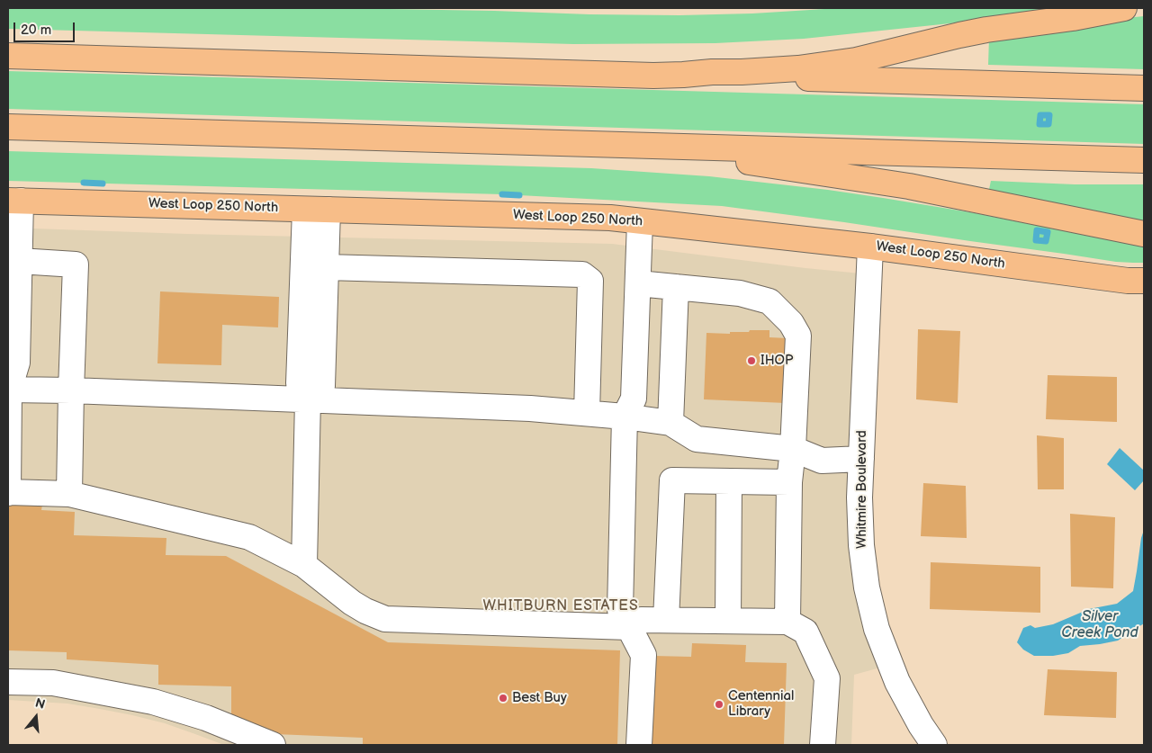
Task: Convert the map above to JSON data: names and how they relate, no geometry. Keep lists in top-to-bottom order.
{
  "streets": {
    "main road": ["West Loop 250 North"],
    "street": ["Whitmire Boulevard"]
  },
  "crossings": [
    ["West Loop 250 North", "Whitmire Boulevard"]
  ],
  "districts": ["WHITBURN ESTATES"],
  "water": ["Silver Creek Pond"],
  "places": ["IHOP", "Best Buy", "Centennial Library"],
  "scale_bar": "20 m",
  "north": "top"
}
